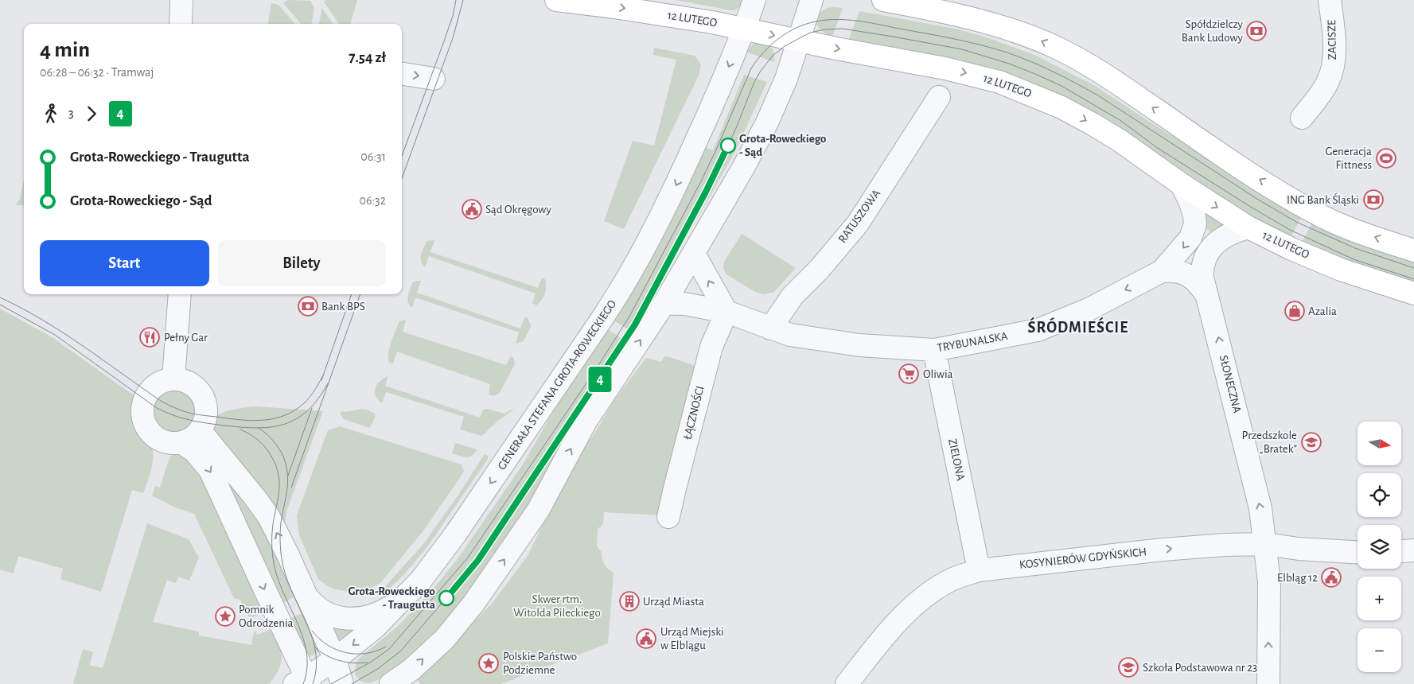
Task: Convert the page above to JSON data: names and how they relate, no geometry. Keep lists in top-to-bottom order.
{
  "streets": {
    "main road": ["12 LUTEGO"],
    "street": [
      "ZACISZE",
      "RATUSZOWA",
      "TRYBUNALSKA",
      "SŁONECZNA",
      "GENERAŁA STEFANA GROTA-ROWECKIEGO",
      "ŁĄCZNOŚCI",
      "ZIELONA",
      "KOSYNIERÓW GDYŃSKICH"
    ]
  },
  "crossings": [
    ["12 LUTEGO", "SŁONECZNA"],
    ["12 LUTEGO", "GENERAŁA STEFANA GROTA-ROWECKIEGO"],
    ["RATUSZOWA", "TRYBUNALSKA"],
    ["TRYBUNALSKA", "ŁĄCZNOŚCI"],
    ["TRYBUNALSKA", "ZIELONA"],
    ["SŁONECZNA", "KOSYNIERÓW GDYŃSKICH"],
    ["ZIELONA", "KOSYNIERÓW GDYŃSKICH"]
  ],
  "one_way": ["TRYBUNALSKA", "SŁONECZNA", "KOSYNIERÓW GDYŃSKICH"],
  "districts": ["ŚRÓDMIEŚCIE"],
  "parks": ["Skwer rtm. Witolda Pileckiego"],
  "places": {
    "bank": ["Spółdzielczy Bank Ludowy", "ING Bank Śląski", "Bank BPS"],
    "other": ["Grota-Roweckiego - Sąd", "Grota-Roweckiego - Traugutta"],
    "sports": ["Generacja Fittness"],
    "public building": ["Sąd Okręgowy", "Elbląg 12", "Urząd Miejski w Elblągu"],
    "shop": ["Azalia"],
    "restaurant": ["Pełny Gar"],
    "supermarket": ["Oliwia"],
    "school or university": ["Przedszkole „Bratek”", "Szkoła Podstawowa nr 23"],
    "building": ["Urząd Miasta"],
    "place": ["Pomnik Odrodzenia", "Polskie Państwo Podziemne"]
  },
  "lines": ["tram line 4"],
  "north": "right",
  "page": {
    "on_map": "4",
    "heading": ["4 min", "06:28 – 06:32 · Tramwaj", "7.54 zł"],
    "legs": ["3", "4"],
    "list": [
      {
        "name": "Grota-Roweckiego - Traugutta",
        "value": "06:31"
      },
      {
        "name": "Grota-Roweckiego - Sąd",
        "value": "06:32"
      }
    ],
    "buttons": ["Start", "Bilety"],
    "map_buttons": ["+", "−"]
  }
}
